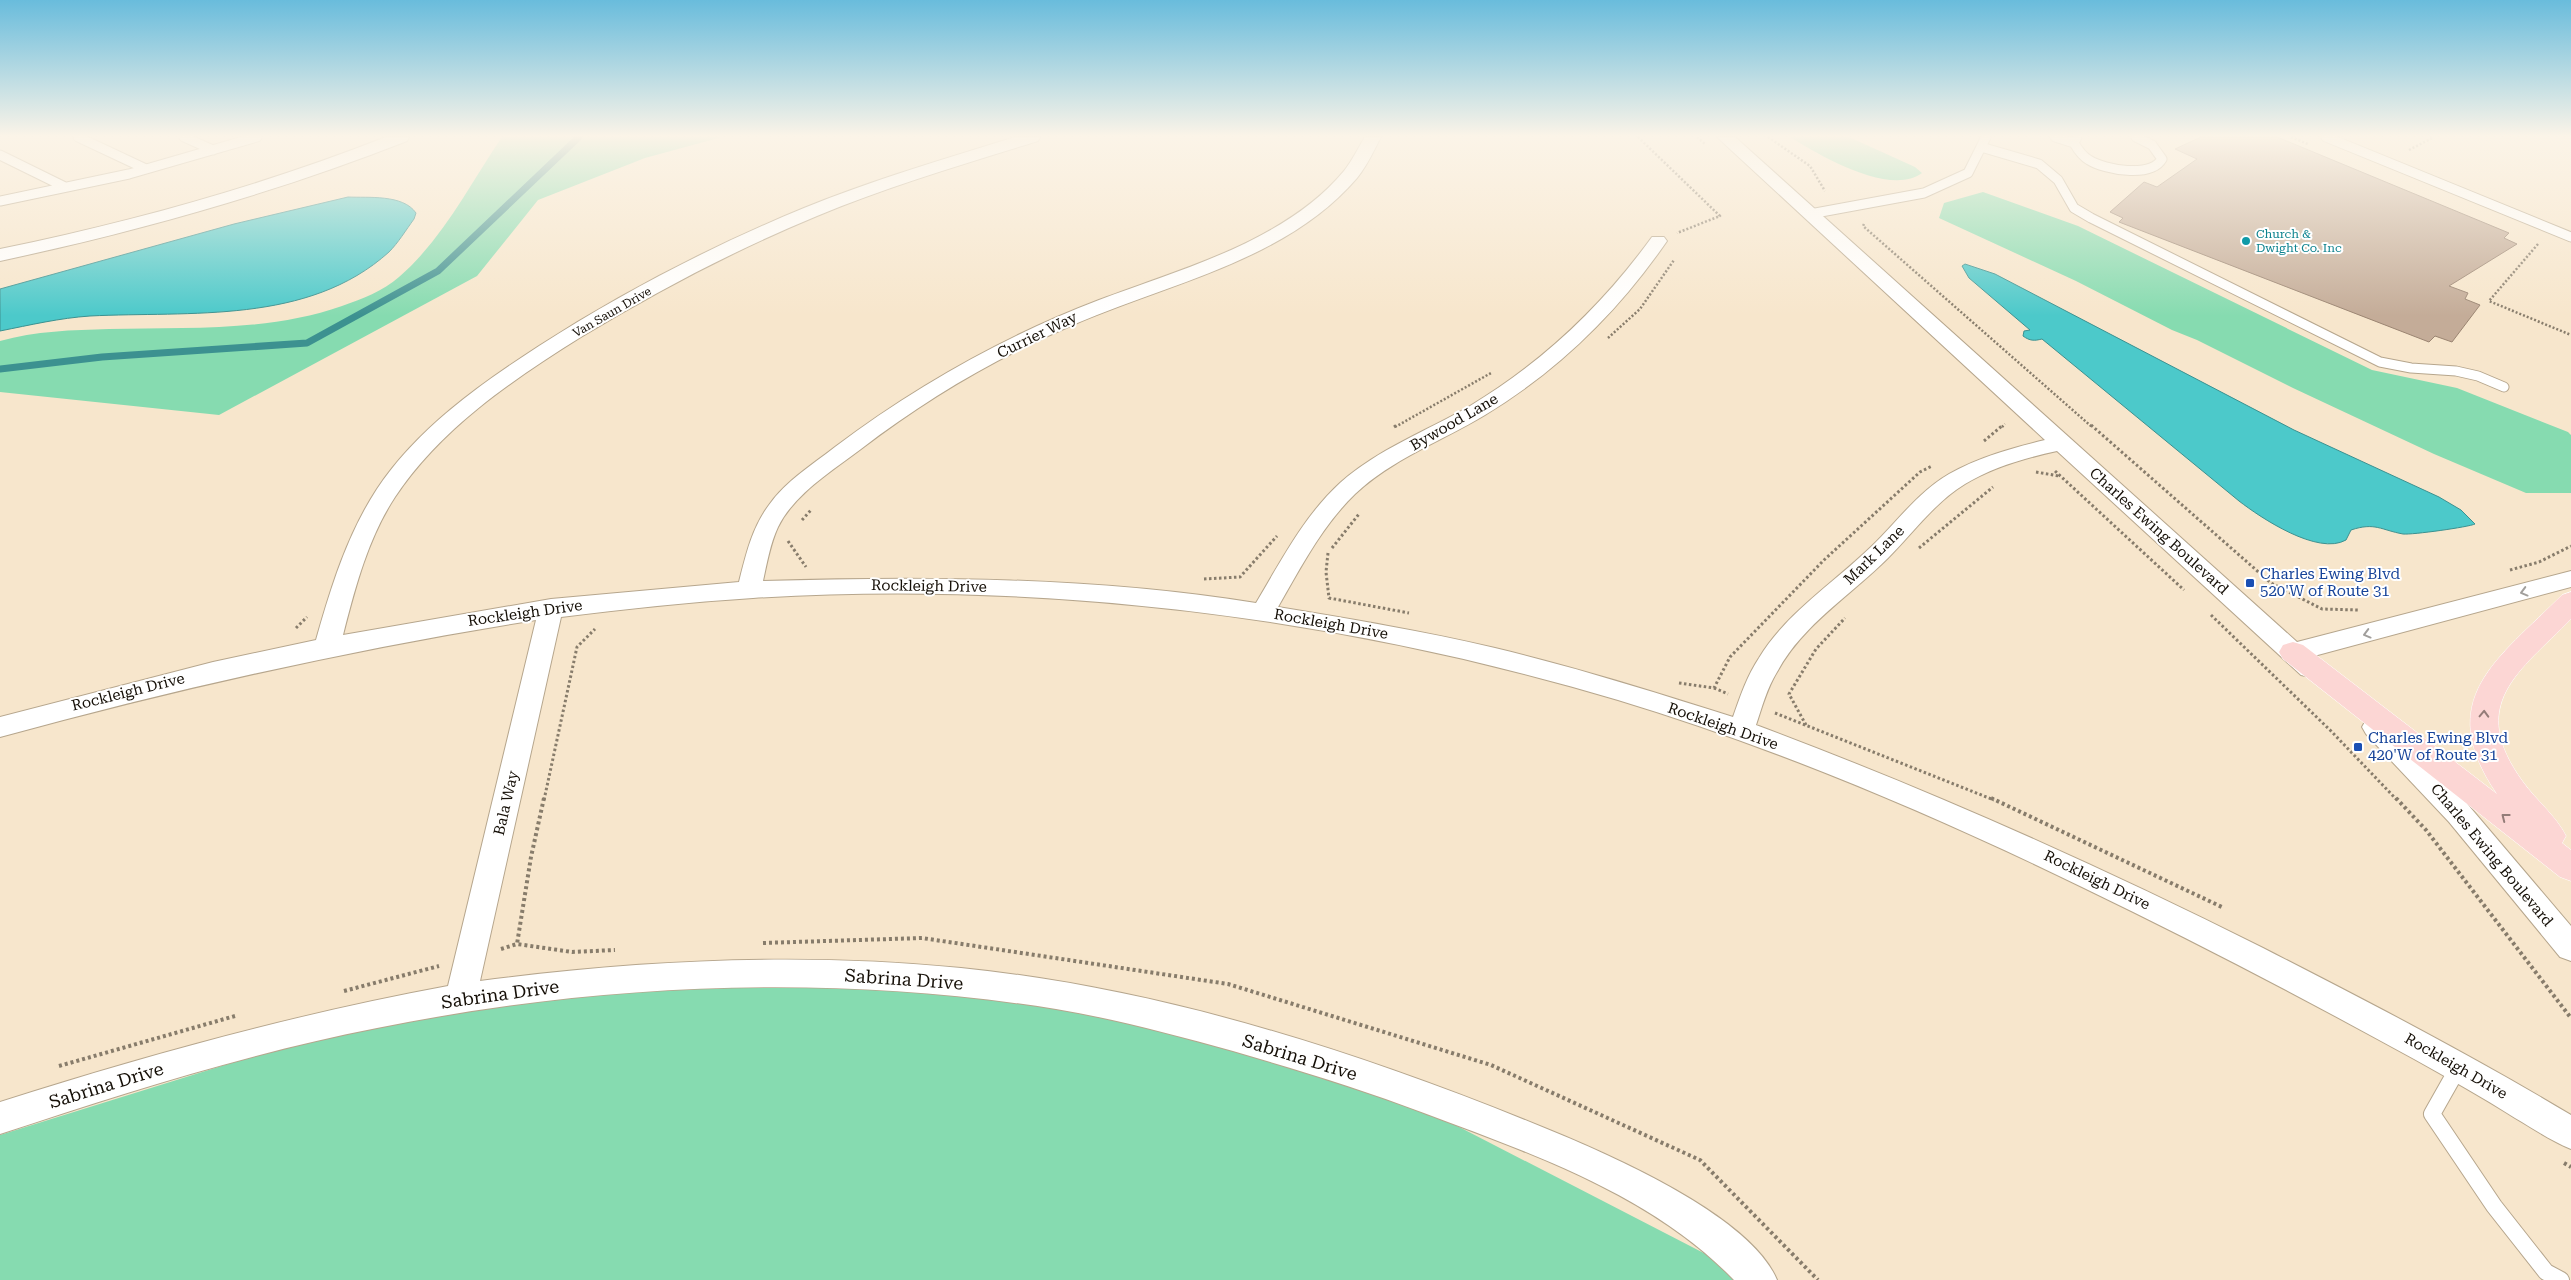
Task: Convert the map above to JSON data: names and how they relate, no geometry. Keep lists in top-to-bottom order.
{
  "streets": {
    "street": [
      "Van Saun Drive",
      "Currier Way",
      "Bywood Lane",
      "Charles Ewing Boulevard",
      "Mark Lane",
      "Rockleigh Drive",
      "Bala Way",
      "Sabrina Drive"
    ]
  },
  "crossings": [
    ["Van Saun Drive", "Rockleigh Drive"],
    ["Currier Way", "Rockleigh Drive"],
    ["Bywood Lane", "Rockleigh Drive"],
    ["Charles Ewing Boulevard", "Mark Lane"],
    ["Mark Lane", "Rockleigh Drive"],
    ["Rockleigh Drive", "Bala Way"],
    ["Bala Way", "Sabrina Drive"]
  ],
  "places": {
    "other": ["Church & Dwight Co. Inc"],
    "transit": ["Charles Ewing Blvd 520'W of Route 31", "Charles Ewing Blvd 420'W of Route 31"]
  }
}
